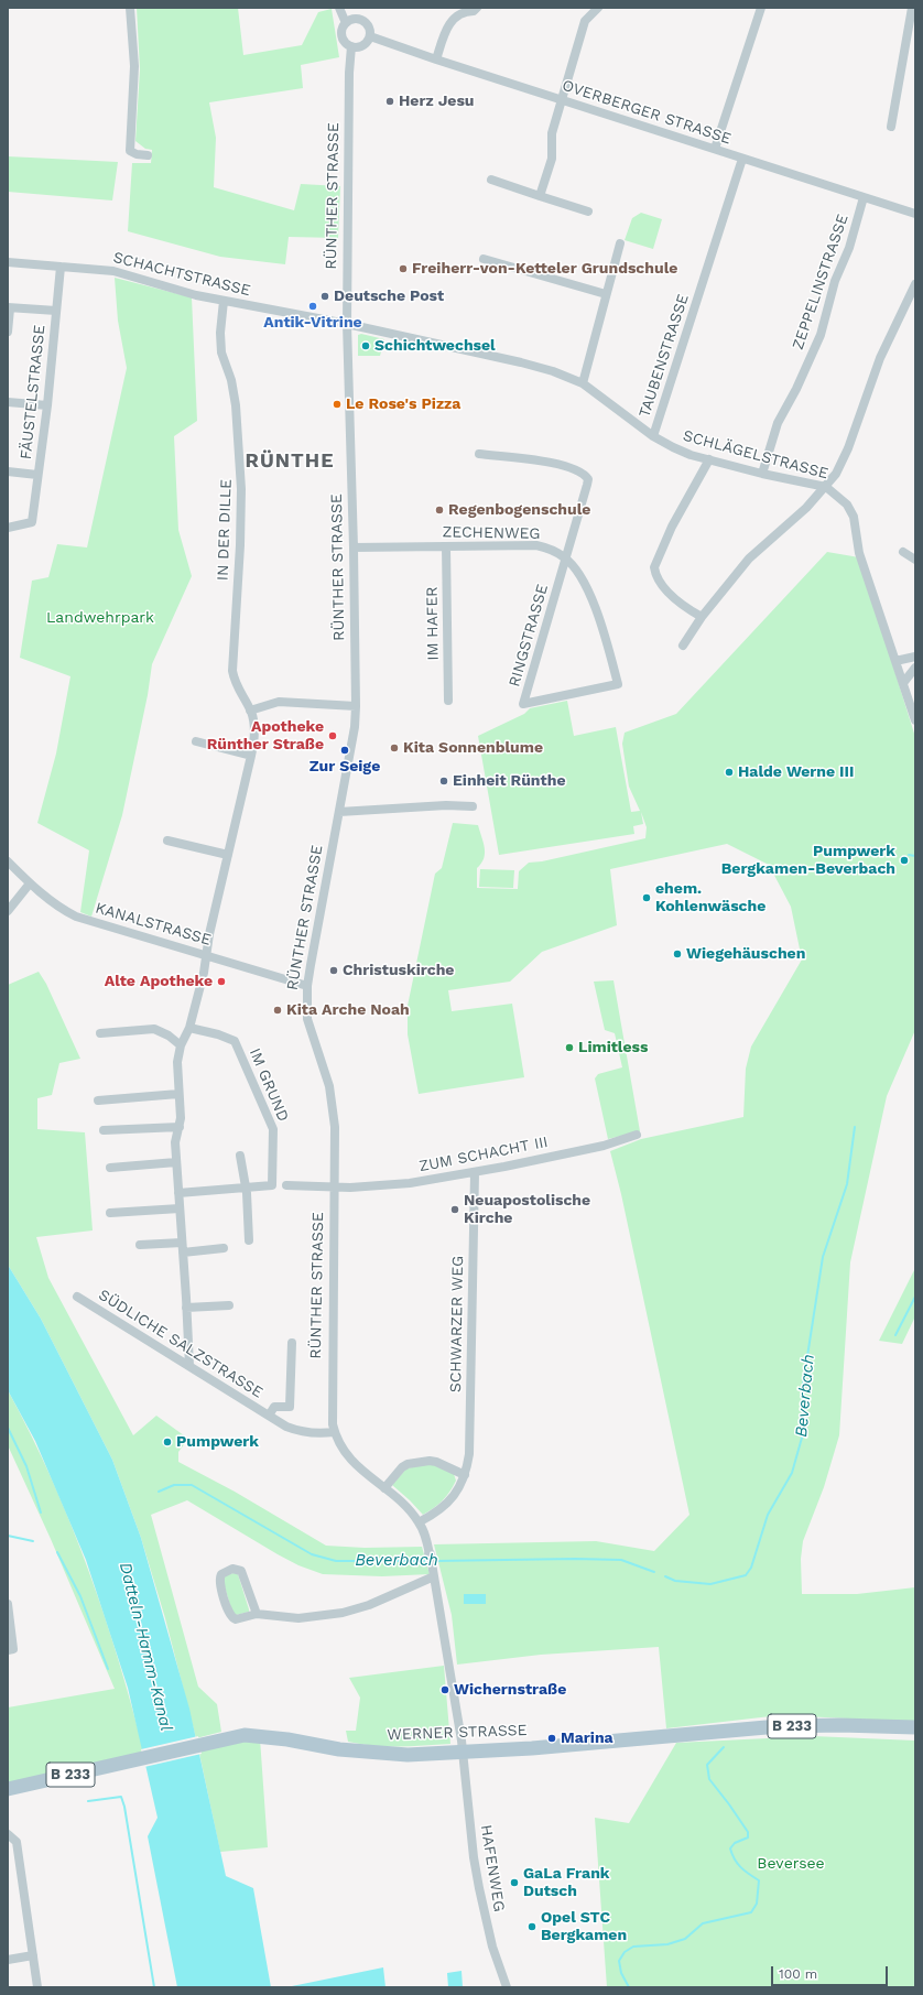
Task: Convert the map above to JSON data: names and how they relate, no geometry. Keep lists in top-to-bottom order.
{
  "streets": {
    "main road": ["B 233", "WERNER STRASSE"],
    "street": [
      "OVERBERGER STRASSE",
      "RÜNTHER STRASSE",
      "SCHACHTSTRASSE",
      "ZEPPELINSTRASSE",
      "TAUBENSTRASSE",
      "FÄUSTELSTRASSE",
      "SCHLÄGELSTRASSE",
      "IN DER DILLE",
      "ZECHENWEG",
      "IM HAFER",
      "RINGSTRASSE",
      "KANALSTRASSE",
      "IM GRUND",
      "ZUM SCHACHT III",
      "SCHWARZER WEG",
      "SÜDLICHE SALZSTRASSE",
      "HAFENWEG"
    ]
  },
  "crossings": [
    ["OVERBERGER STRASSE", "RÜNTHER STRASSE"],
    ["OVERBERGER STRASSE", "ZEPPELINSTRASSE"],
    ["OVERBERGER STRASSE", "TAUBENSTRASSE"],
    ["RÜNTHER STRASSE", "SCHACHTSTRASSE"],
    ["RÜNTHER STRASSE", "SCHLÄGELSTRASSE"],
    ["RÜNTHER STRASSE", "ZECHENWEG"],
    ["RÜNTHER STRASSE", "KANALSTRASSE"],
    ["RÜNTHER STRASSE", "ZUM SCHACHT III"],
    ["RÜNTHER STRASSE", "SCHWARZER WEG"],
    ["RÜNTHER STRASSE", "SÜDLICHE SALZSTRASSE"],
    ["RÜNTHER STRASSE", "WERNER STRASSE"],
    ["RÜNTHER STRASSE", "HAFENWEG"],
    ["SCHACHTSTRASSE", "FÄUSTELSTRASSE"],
    ["SCHACHTSTRASSE", "SCHLÄGELSTRASSE"],
    ["SCHACHTSTRASSE", "IN DER DILLE"],
    ["ZEPPELINSTRASSE", "SCHLÄGELSTRASSE"],
    ["TAUBENSTRASSE", "SCHLÄGELSTRASSE"],
    ["IN DER DILLE", "KANALSTRASSE"],
    ["IN DER DILLE", "IM GRUND"],
    ["IN DER DILLE", "SÜDLICHE SALZSTRASSE"],
    ["ZECHENWEG", "IM HAFER"],
    ["ZECHENWEG", "RINGSTRASSE"],
    ["ZUM SCHACHT III", "SCHWARZER WEG"],
    ["WERNER STRASSE", "HAFENWEG"]
  ],
  "districts": ["RÜNTHE"],
  "water": ["Beverbach", "Datteln-Hamm-Kanal"],
  "parks": ["Landwehrpark", "Beversee"],
  "places": [
    "Herz Jesu",
    "Freiherr-von-Ketteler Grundschule",
    "Deutsche Post",
    "Antik-Vitrine",
    "Schichtwechsel",
    "Le Rose's Pizza",
    "Regenbogenschule",
    "Apotheke Rünther Straße",
    "Kita Sonnenblume",
    "Zur Seige",
    "Halde Werne III",
    "Einheit Rünthe",
    "Pumpwerk Bergkamen-Beverbach",
    "ehem. Kohlenwäsche",
    "Wiegehäuschen",
    "Christuskirche",
    "Alte Apotheke",
    "Kita Arche Noah",
    "Limitless",
    "Neuapostolische Kirche",
    "Pumpwerk",
    "Wichernstraße",
    "Marina",
    "GaLa Frank Dutsch",
    "Opel STC Bergkamen"
  ],
  "scale_bar": "100 m"
}
